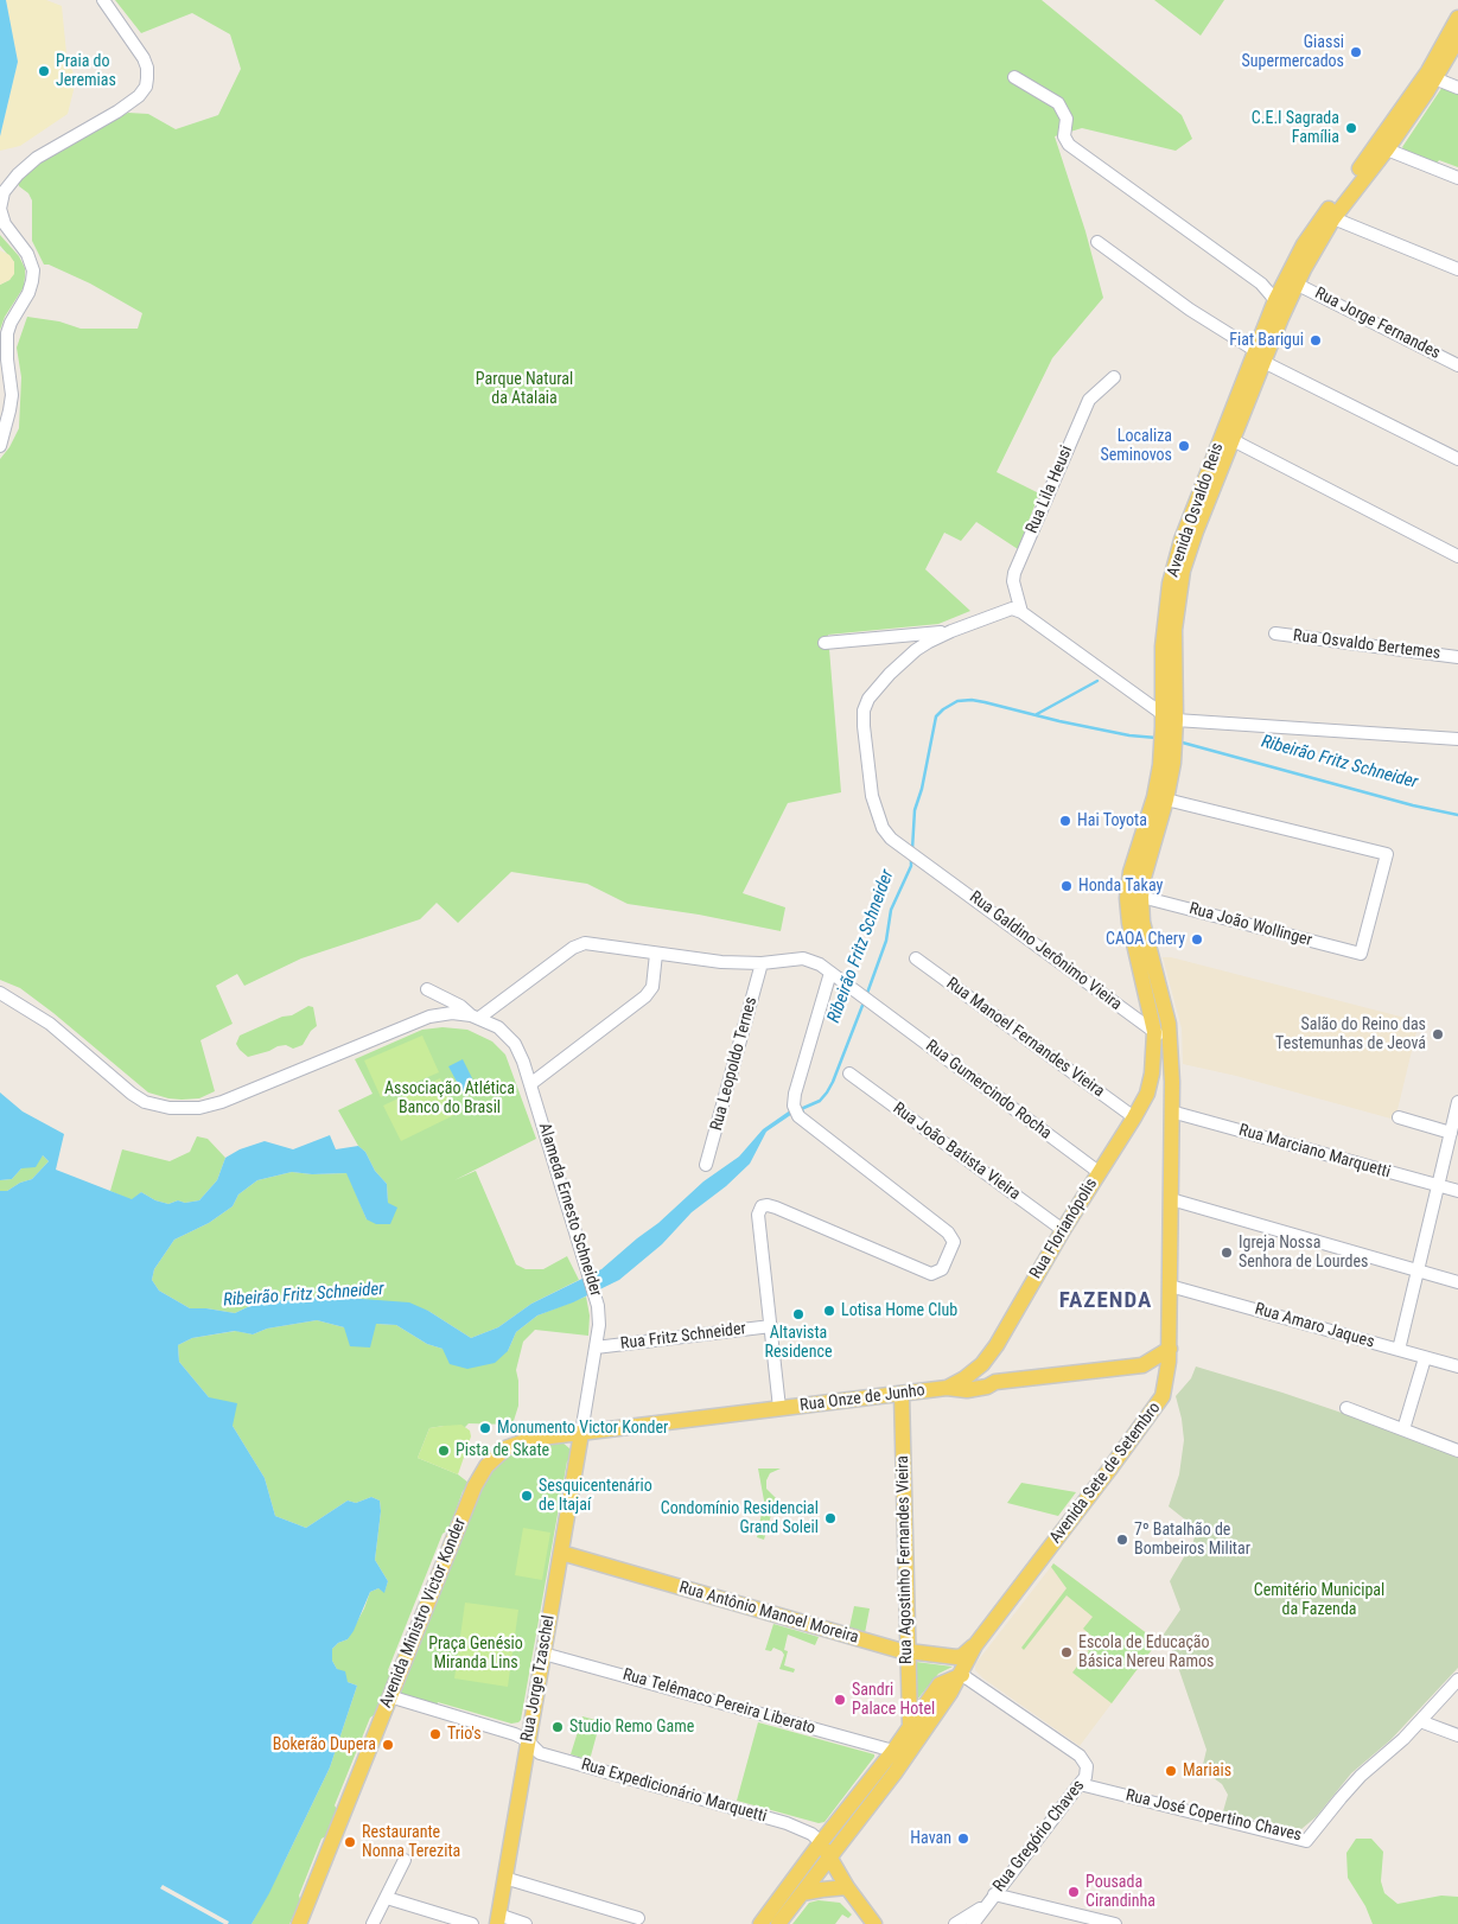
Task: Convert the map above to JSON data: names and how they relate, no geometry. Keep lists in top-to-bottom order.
{
  "streets": {
    "main road": [
      "Avenida Osvaldo Reis",
      "Rua Florianópolis",
      "Rua Onze de Junho",
      "Avenida Sete de Setembro",
      "Rua Agostinho Fernandes Vieira",
      "Avenida Ministro Victor Konder",
      "Rua Antônio Manoel Moreira",
      "Rua Jorge Tzaschel"
    ],
    "street": [
      "Rua Jorge Fernandes",
      "Rua Lila Heusi",
      "Rua Osvaldo Bertemes",
      "Rua João Wollinger",
      "Rua Galdino Jerônimo Vieira",
      "Rua Manoel Fernandes Vieira",
      "Rua Leopoldo Ternes",
      "Rua Gumercindo Rocha",
      "Rua João Batista Vieira",
      "Rua Marciano Marquetti",
      "Alameda Ernesto Schneider",
      "Rua Amaro Jaques",
      "Rua Fritz Schneider",
      "Rua Telêmaco Pereira Liberato",
      "Rua Expedicionário Marquetti",
      "Rua José Copertino Chaves",
      "Rua Gregório Chaves"
    ]
  },
  "crossings": [
    ["Rua Jorge Fernandes", "Avenida Osvaldo Reis"],
    ["Avenida Osvaldo Reis", "Rua João Wollinger"],
    ["Avenida Osvaldo Reis", "Rua Galdino Jerônimo Vieira"],
    ["Avenida Osvaldo Reis", "Rua Marciano Marquetti"],
    ["Avenida Osvaldo Reis", "Rua Florianópolis"],
    ["Avenida Osvaldo Reis", "Avenida Sete de Setembro"],
    ["Rua Manoel Fernandes Vieira", "Rua Florianópolis"],
    ["Rua Leopoldo Ternes", "Rua Gumercindo Rocha"],
    ["Rua Gumercindo Rocha", "Alameda Ernesto Schneider"],
    ["Rua Gumercindo Rocha", "Rua Florianópolis"],
    ["Rua João Batista Vieira", "Rua Florianópolis"],
    ["Rua Marciano Marquetti", "Avenida Sete de Setembro"],
    ["Alameda Ernesto Schneider", "Rua Fritz Schneider"],
    ["Alameda Ernesto Schneider", "Rua Onze de Junho"],
    ["Alameda Ernesto Schneider", "Avenida Ministro Victor Konder"],
    ["Alameda Ernesto Schneider", "Rua Jorge Tzaschel"],
    ["Rua Florianópolis", "Rua Onze de Junho"],
    ["Rua Amaro Jaques", "Avenida Sete de Setembro"],
    ["Rua Onze de Junho", "Avenida Sete de Setembro"],
    ["Rua Onze de Junho", "Rua Agostinho Fernandes Vieira"],
    ["Rua Onze de Junho", "Avenida Ministro Victor Konder"],
    ["Rua Onze de Junho", "Rua Jorge Tzaschel"],
    ["Avenida Sete de Setembro", "Rua Antônio Manoel Moreira"],
    ["Avenida Sete de Setembro", "Rua Gregório Chaves"],
    ["Rua Agostinho Fernandes Vieira", "Rua Antônio Manoel Moreira"],
    ["Avenida Ministro Victor Konder", "Rua Jorge Tzaschel"],
    ["Avenida Ministro Victor Konder", "Rua Expedicionário Marquetti"],
    ["Rua Antônio Manoel Moreira", "Rua Jorge Tzaschel"],
    ["Rua Jorge Tzaschel", "Rua Telêmaco Pereira Liberato"],
    ["Rua Jorge Tzaschel", "Rua Expedicionário Marquetti"],
    ["Rua José Copertino Chaves", "Rua Gregório Chaves"]
  ],
  "districts": ["FAZENDA"],
  "water": ["Ribeirão Fritz Schneider"],
  "parks": [
    "Parque Natural da Atalaia",
    "Associação Atlética Banco do Brasil",
    "Cemitério Municipal da Fazenda",
    "Praça Genésio Miranda Lins"
  ],
  "places": [
    "Giassi Supermercados",
    "Praia do Jeremias",
    "C.E.I Sagrada Família",
    "Fiat Barigui",
    "Localiza Seminovos",
    "Hai Toyota",
    "Honda Takay",
    "CAOA Chery",
    "Salão do Reino das Testemunhas de Jeová",
    "Igreja Nossa Senhora de Lourdes",
    "Lotisa Home Club",
    "Altavista Residence",
    "Monumento Victor Konder",
    "Pista de Skate",
    "Sesquicentenário de Itajaí",
    "Condomínio Residencial Grand Soleil",
    "7º Batalhão de Bombeiros Militar",
    "Escola de Educação Básica Nereu Ramos",
    "Sandri Palace Hotel",
    "Studio Remo Game",
    "Trio's",
    "Bokerão Dupera",
    "Mariais",
    "Havan",
    "Restaurante Nonna Terezita",
    "Pousada Cirandinha"
  ]
}
